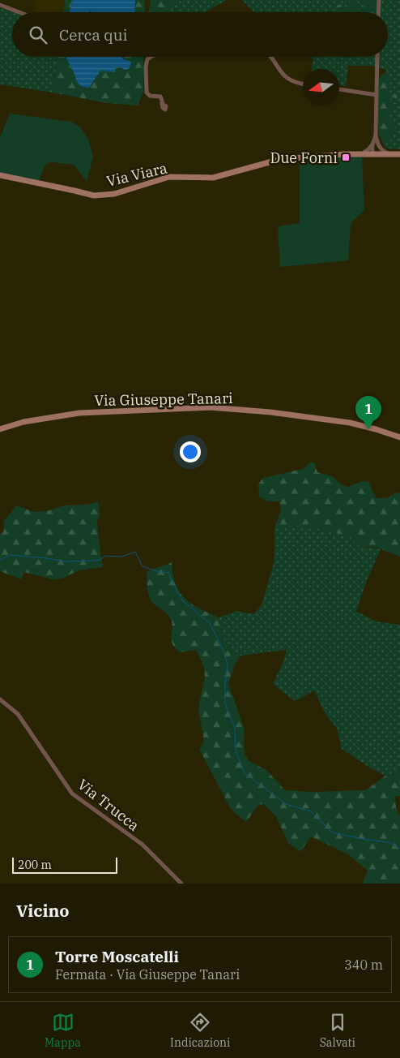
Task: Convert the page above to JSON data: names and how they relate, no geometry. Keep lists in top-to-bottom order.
{
  "streets": {
    "main road": ["Via Viara", "Via Giuseppe Tanari"],
    "street": ["Via Trucca"]
  },
  "places": {
    "transit": ["Due Forni"]
  },
  "scale_bar": "200 m",
  "north": "left",
  "page": {
    "search": "Cerca qui",
    "pins": "1",
    "scale": "200 m",
    "heading": "Vicino",
    "list": [
      {
        "mark": "1",
        "name": "Torre Moscatelli",
        "note": "Fermata · Via Giuseppe Tanari",
        "value": "340 m"
      }
    ],
    "nav": ["Mappa", "Indicazioni", "Salvati"]
  }
}
